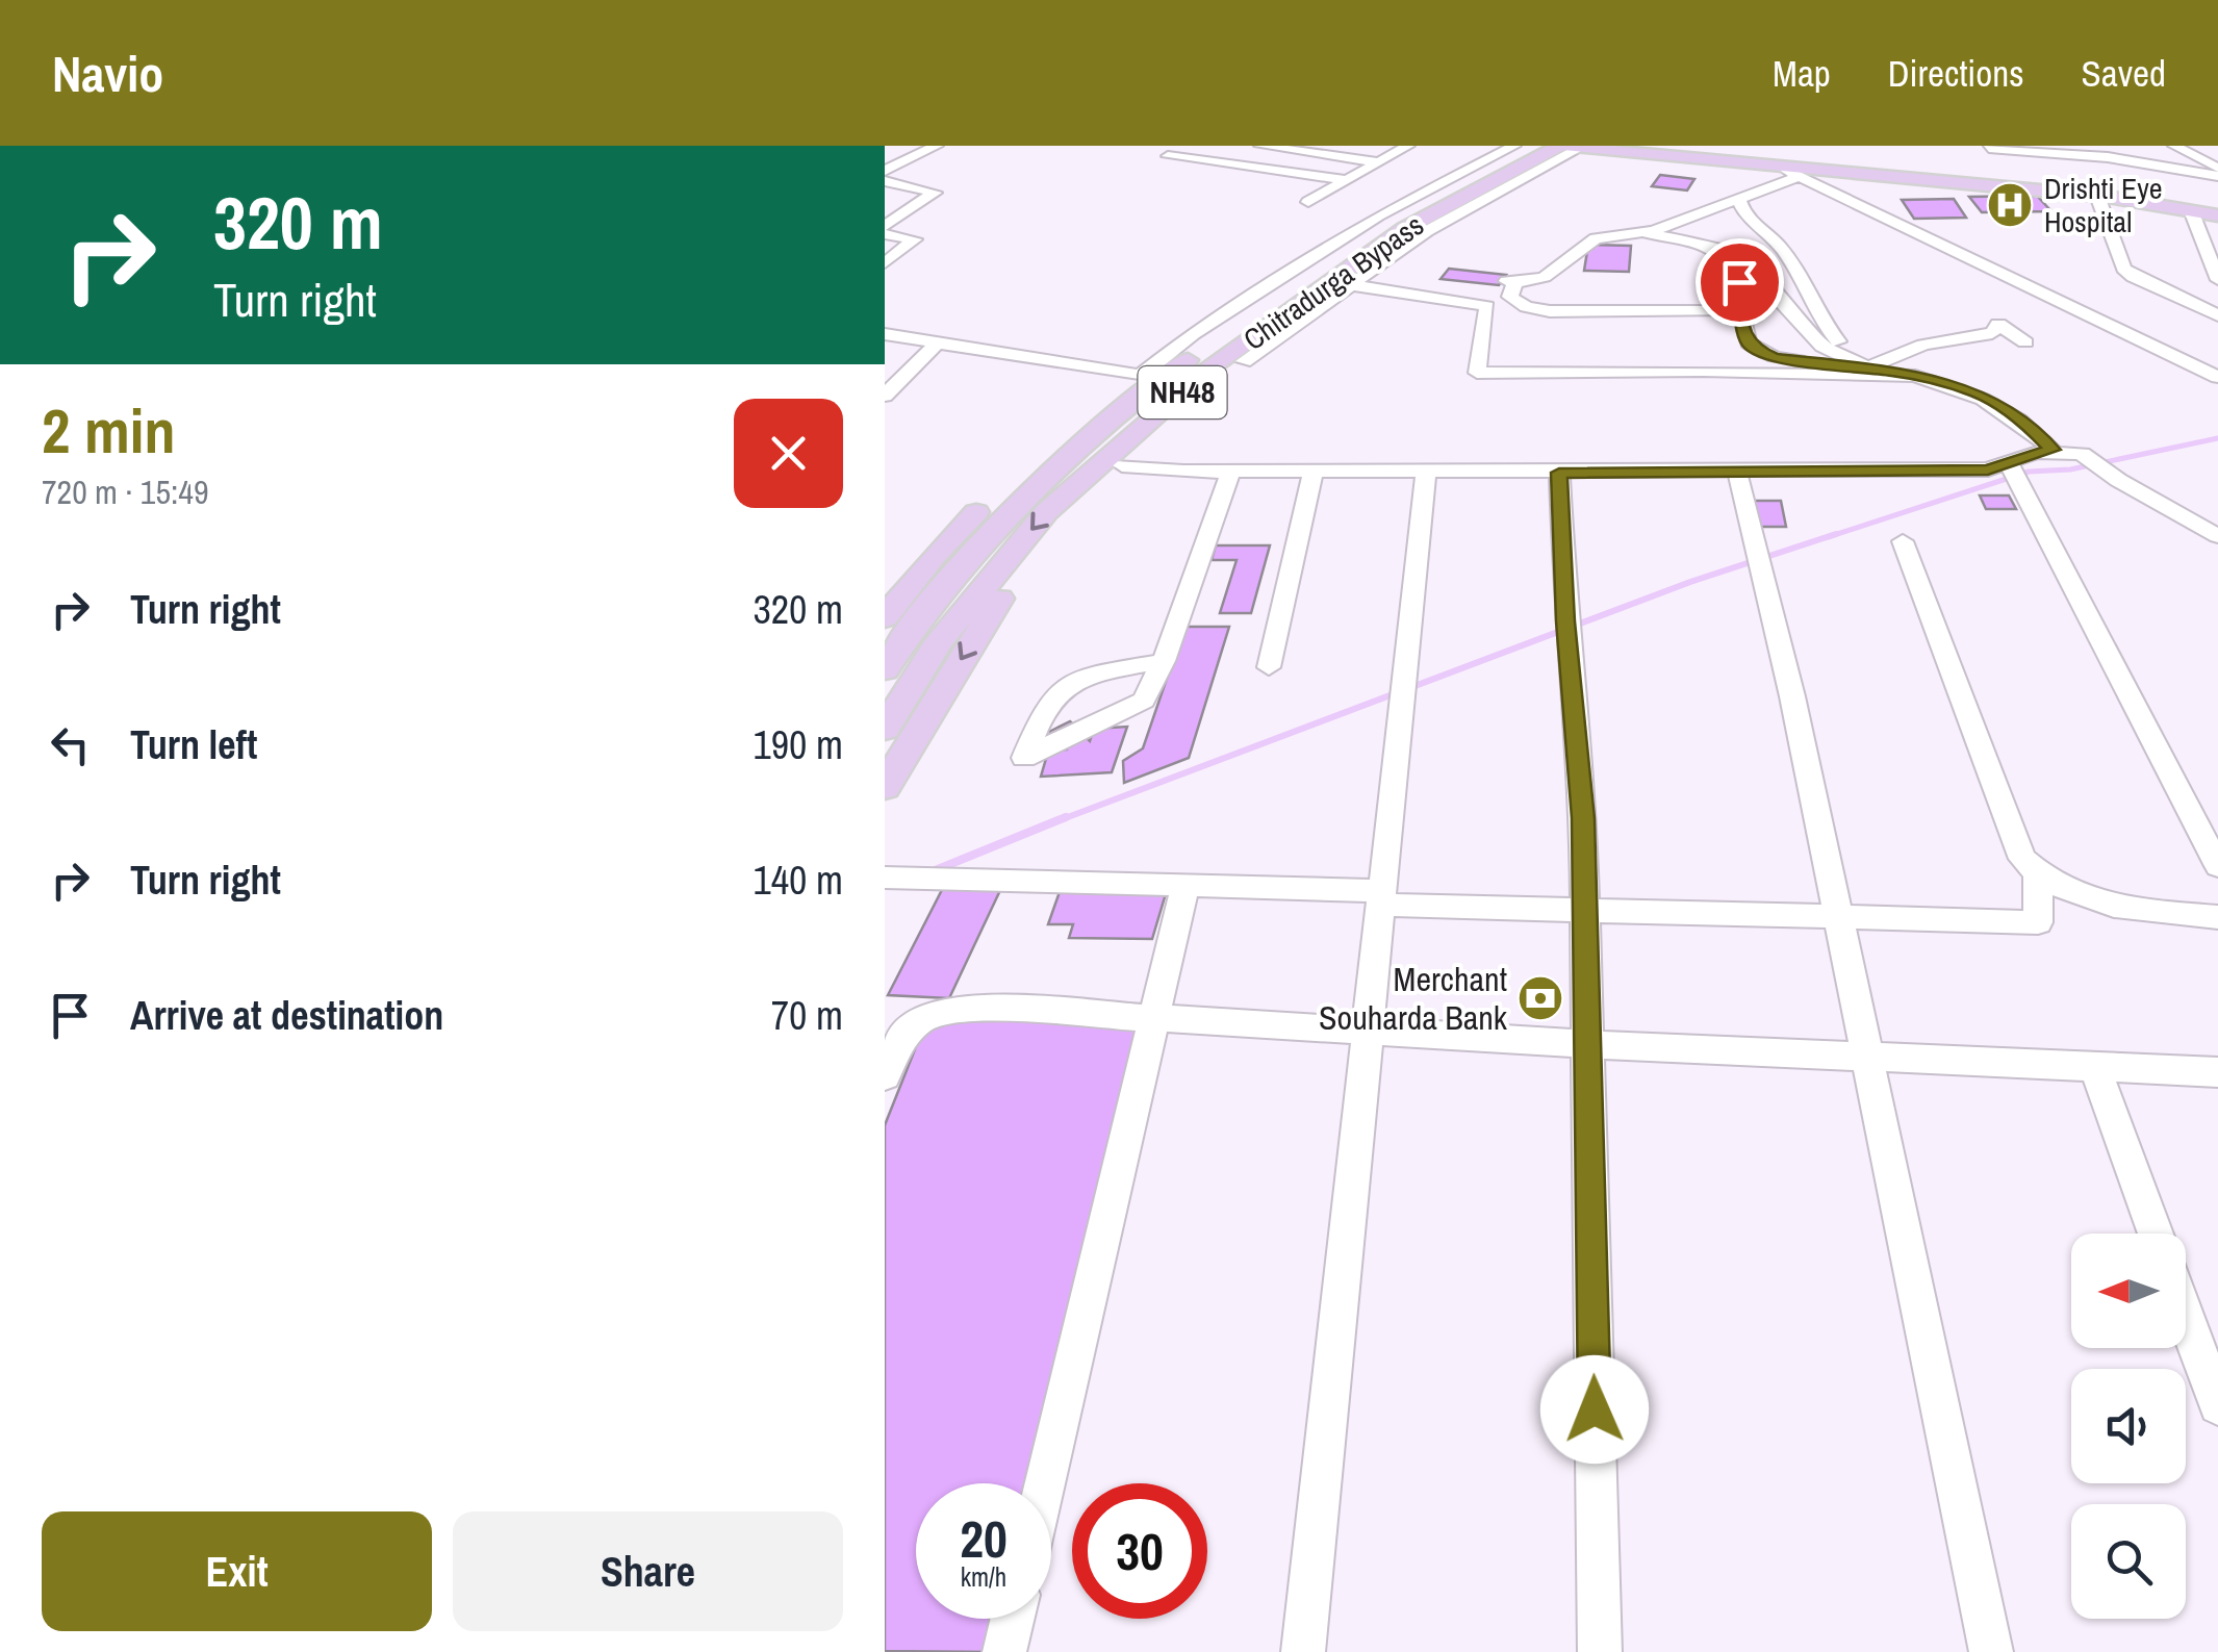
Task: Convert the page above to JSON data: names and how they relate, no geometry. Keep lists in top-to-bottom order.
{
  "streets": {
    "main road": ["Chitradurga Bypass", "NH48"]
  },
  "places": {
    "hospital": ["Drishti Eye Hospital"],
    "bank": ["Merchant Souharda Bank"]
  },
  "north": "left",
  "page": {
    "header": "Navio",
    "nav": ["Map", "Directions", "Saved"],
    "turn": ["320 m", "Turn right"],
    "heading": ["2 min", "720 m · 15:49"],
    "list": [
      {
        "name": "Turn right",
        "value": "320 m"
      },
      {
        "name": "Turn left",
        "value": "190 m"
      },
      {
        "name": "Turn right",
        "value": "140 m"
      },
      {
        "name": "Arrive at destination",
        "value": "70 m"
      }
    ],
    "speed": "20 km/h",
    "limit": "30",
    "buttons": ["Exit", "Share"]
  }
}
